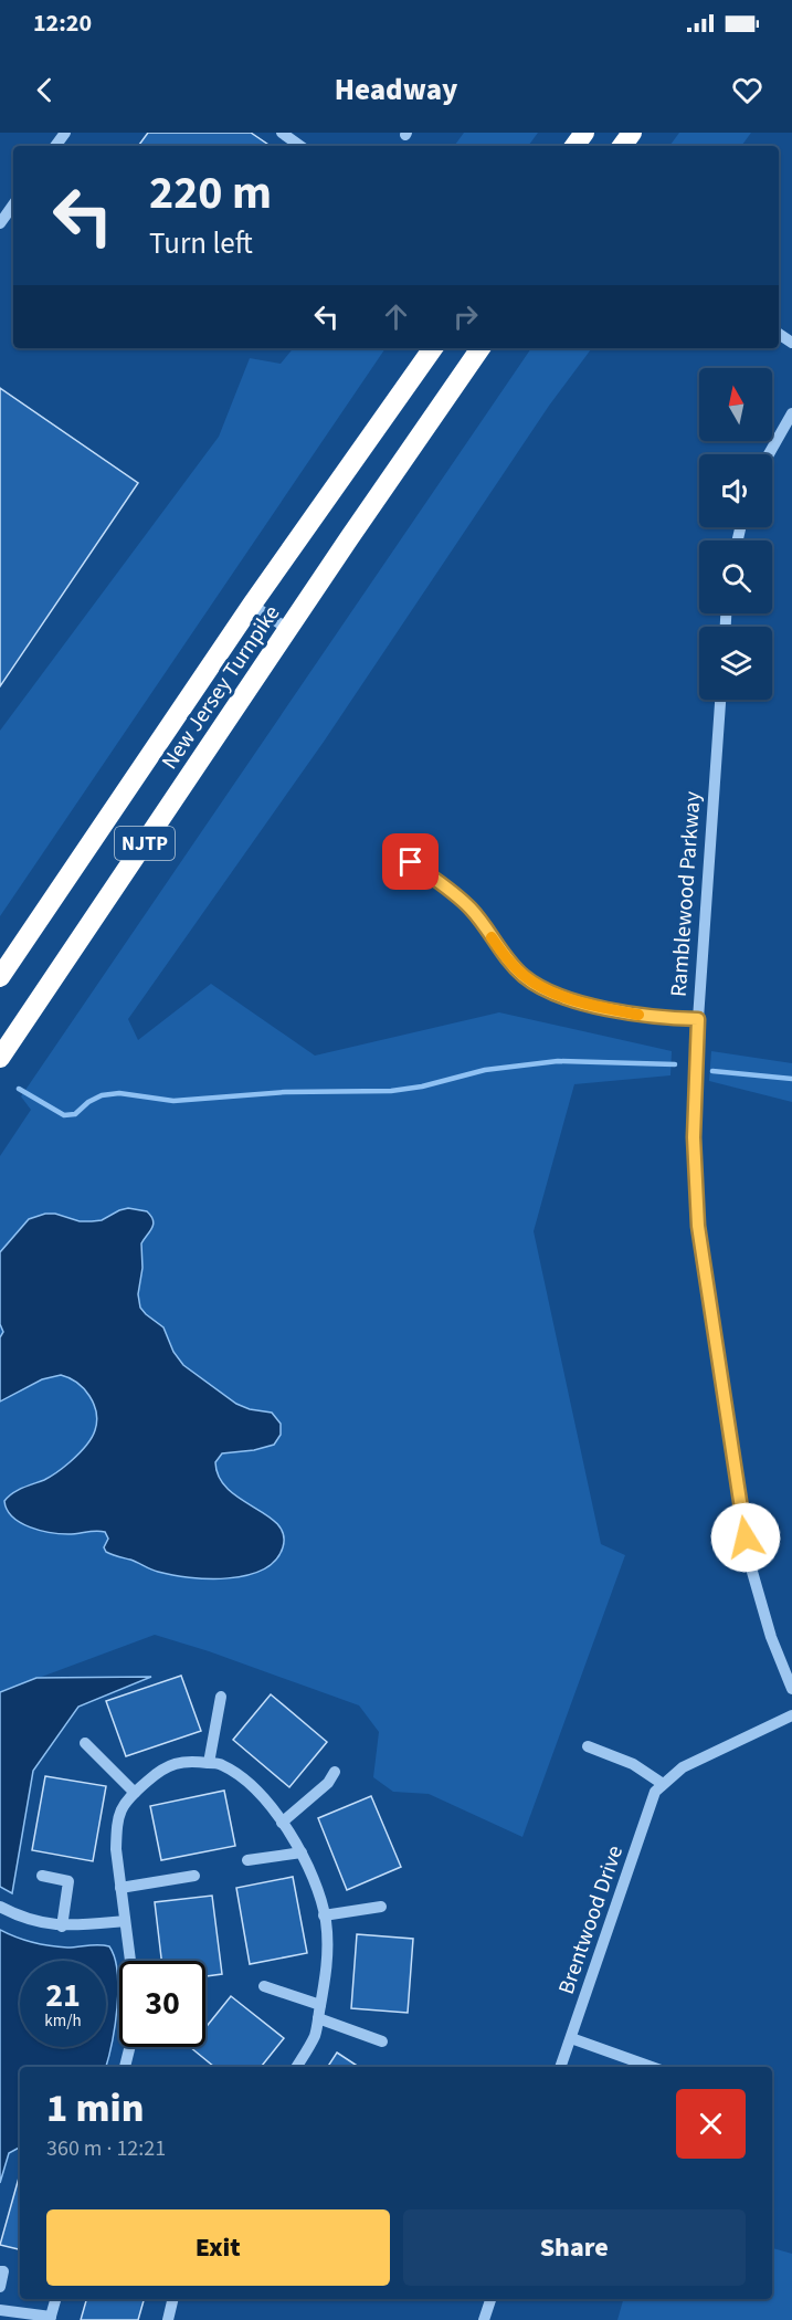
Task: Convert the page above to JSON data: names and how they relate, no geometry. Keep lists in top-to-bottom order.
{
  "streets": {
    "highway": ["New Jersey Turnpike", "NJTP"],
    "street": ["Ramblewood Parkway", "Brentwood Drive"]
  },
  "north": "top",
  "page": {
    "status": "12:20",
    "header": "Headway",
    "turn": ["220 m", "Turn left"],
    "speed": "21 km/h",
    "limit": "30",
    "heading": ["1 min", "360 m · 12:21"],
    "buttons": ["Exit", "Share"]
  }
}
